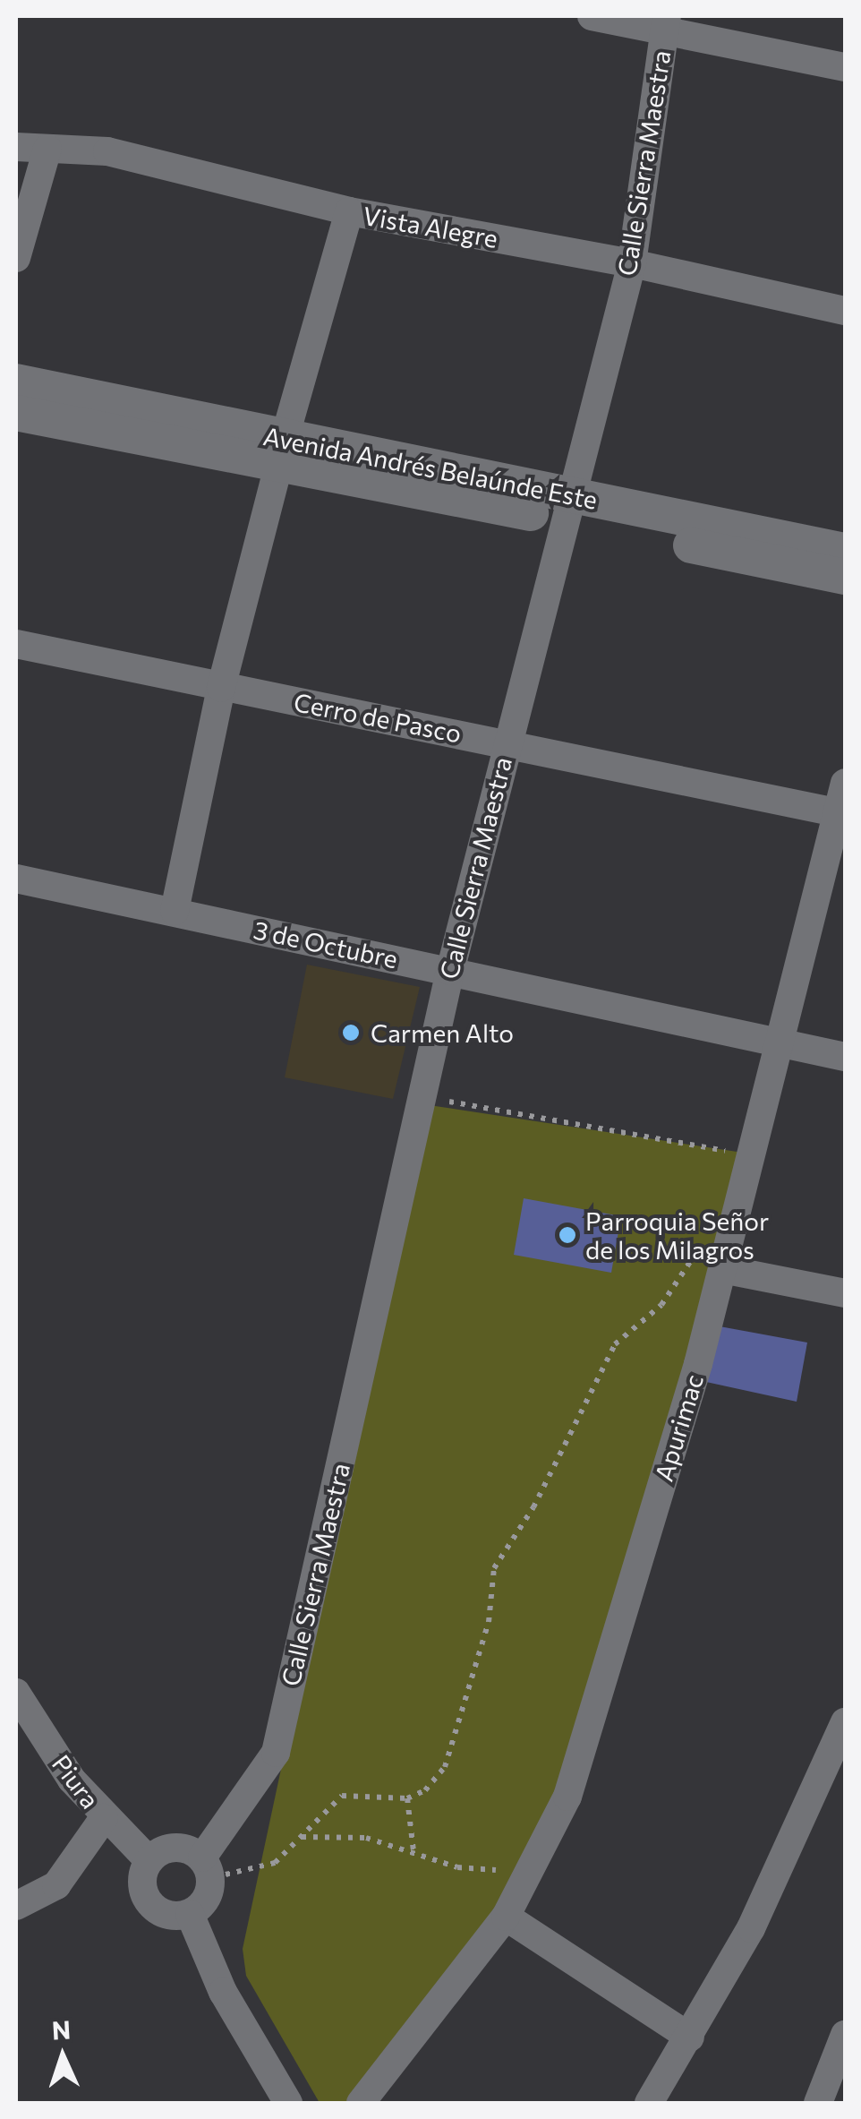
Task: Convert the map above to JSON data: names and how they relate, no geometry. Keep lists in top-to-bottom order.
{
  "streets": {
    "street": [
      "Calle Sierra Maestra",
      "Vista Alegre",
      "Avenida Andrés Belaúnde Este",
      "Cerro de Pasco",
      "3 de Octubre",
      "Apurimac",
      "Piura"
    ]
  },
  "crossings": [
    ["Calle Sierra Maestra", "Vista Alegre"],
    ["Calle Sierra Maestra", "Avenida Andrés Belaúnde Este"],
    ["Calle Sierra Maestra", "Cerro de Pasco"],
    ["Calle Sierra Maestra", "3 de Octubre"],
    ["Calle Sierra Maestra", "Piura"],
    ["Cerro de Pasco", "Apurimac"],
    ["3 de Octubre", "Apurimac"]
  ],
  "places": ["Carmen Alto", "Parroquia Señor de los Milagros"],
  "north": "top"
}
